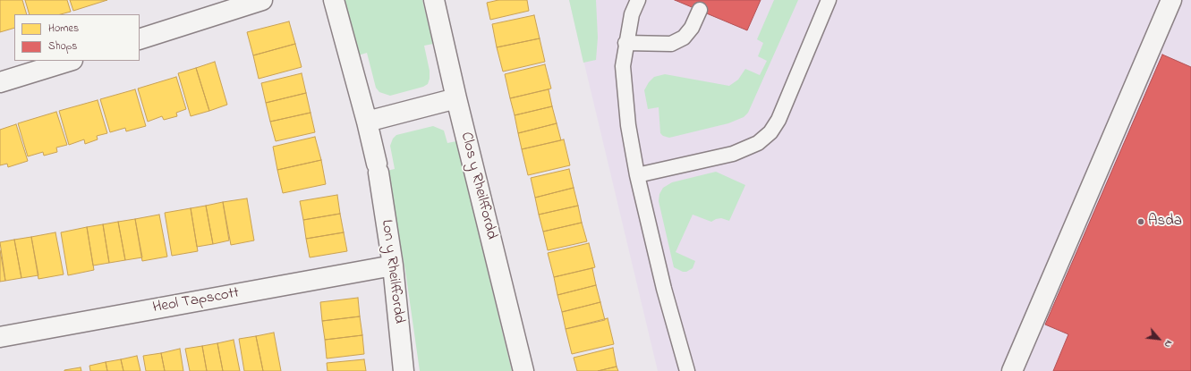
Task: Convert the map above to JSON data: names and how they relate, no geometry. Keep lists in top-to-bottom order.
{
  "streets": {
    "street": ["Clos y Rheilffordd", "Lon y Rheilffordd", "Heol Tapscott"]
  },
  "crossings": [
    ["Lon y Rheilffordd", "Heol Tapscott"]
  ],
  "places": ["Asda"],
  "legend": ["Homes", "Shops"],
  "north": "bottom right"
}
